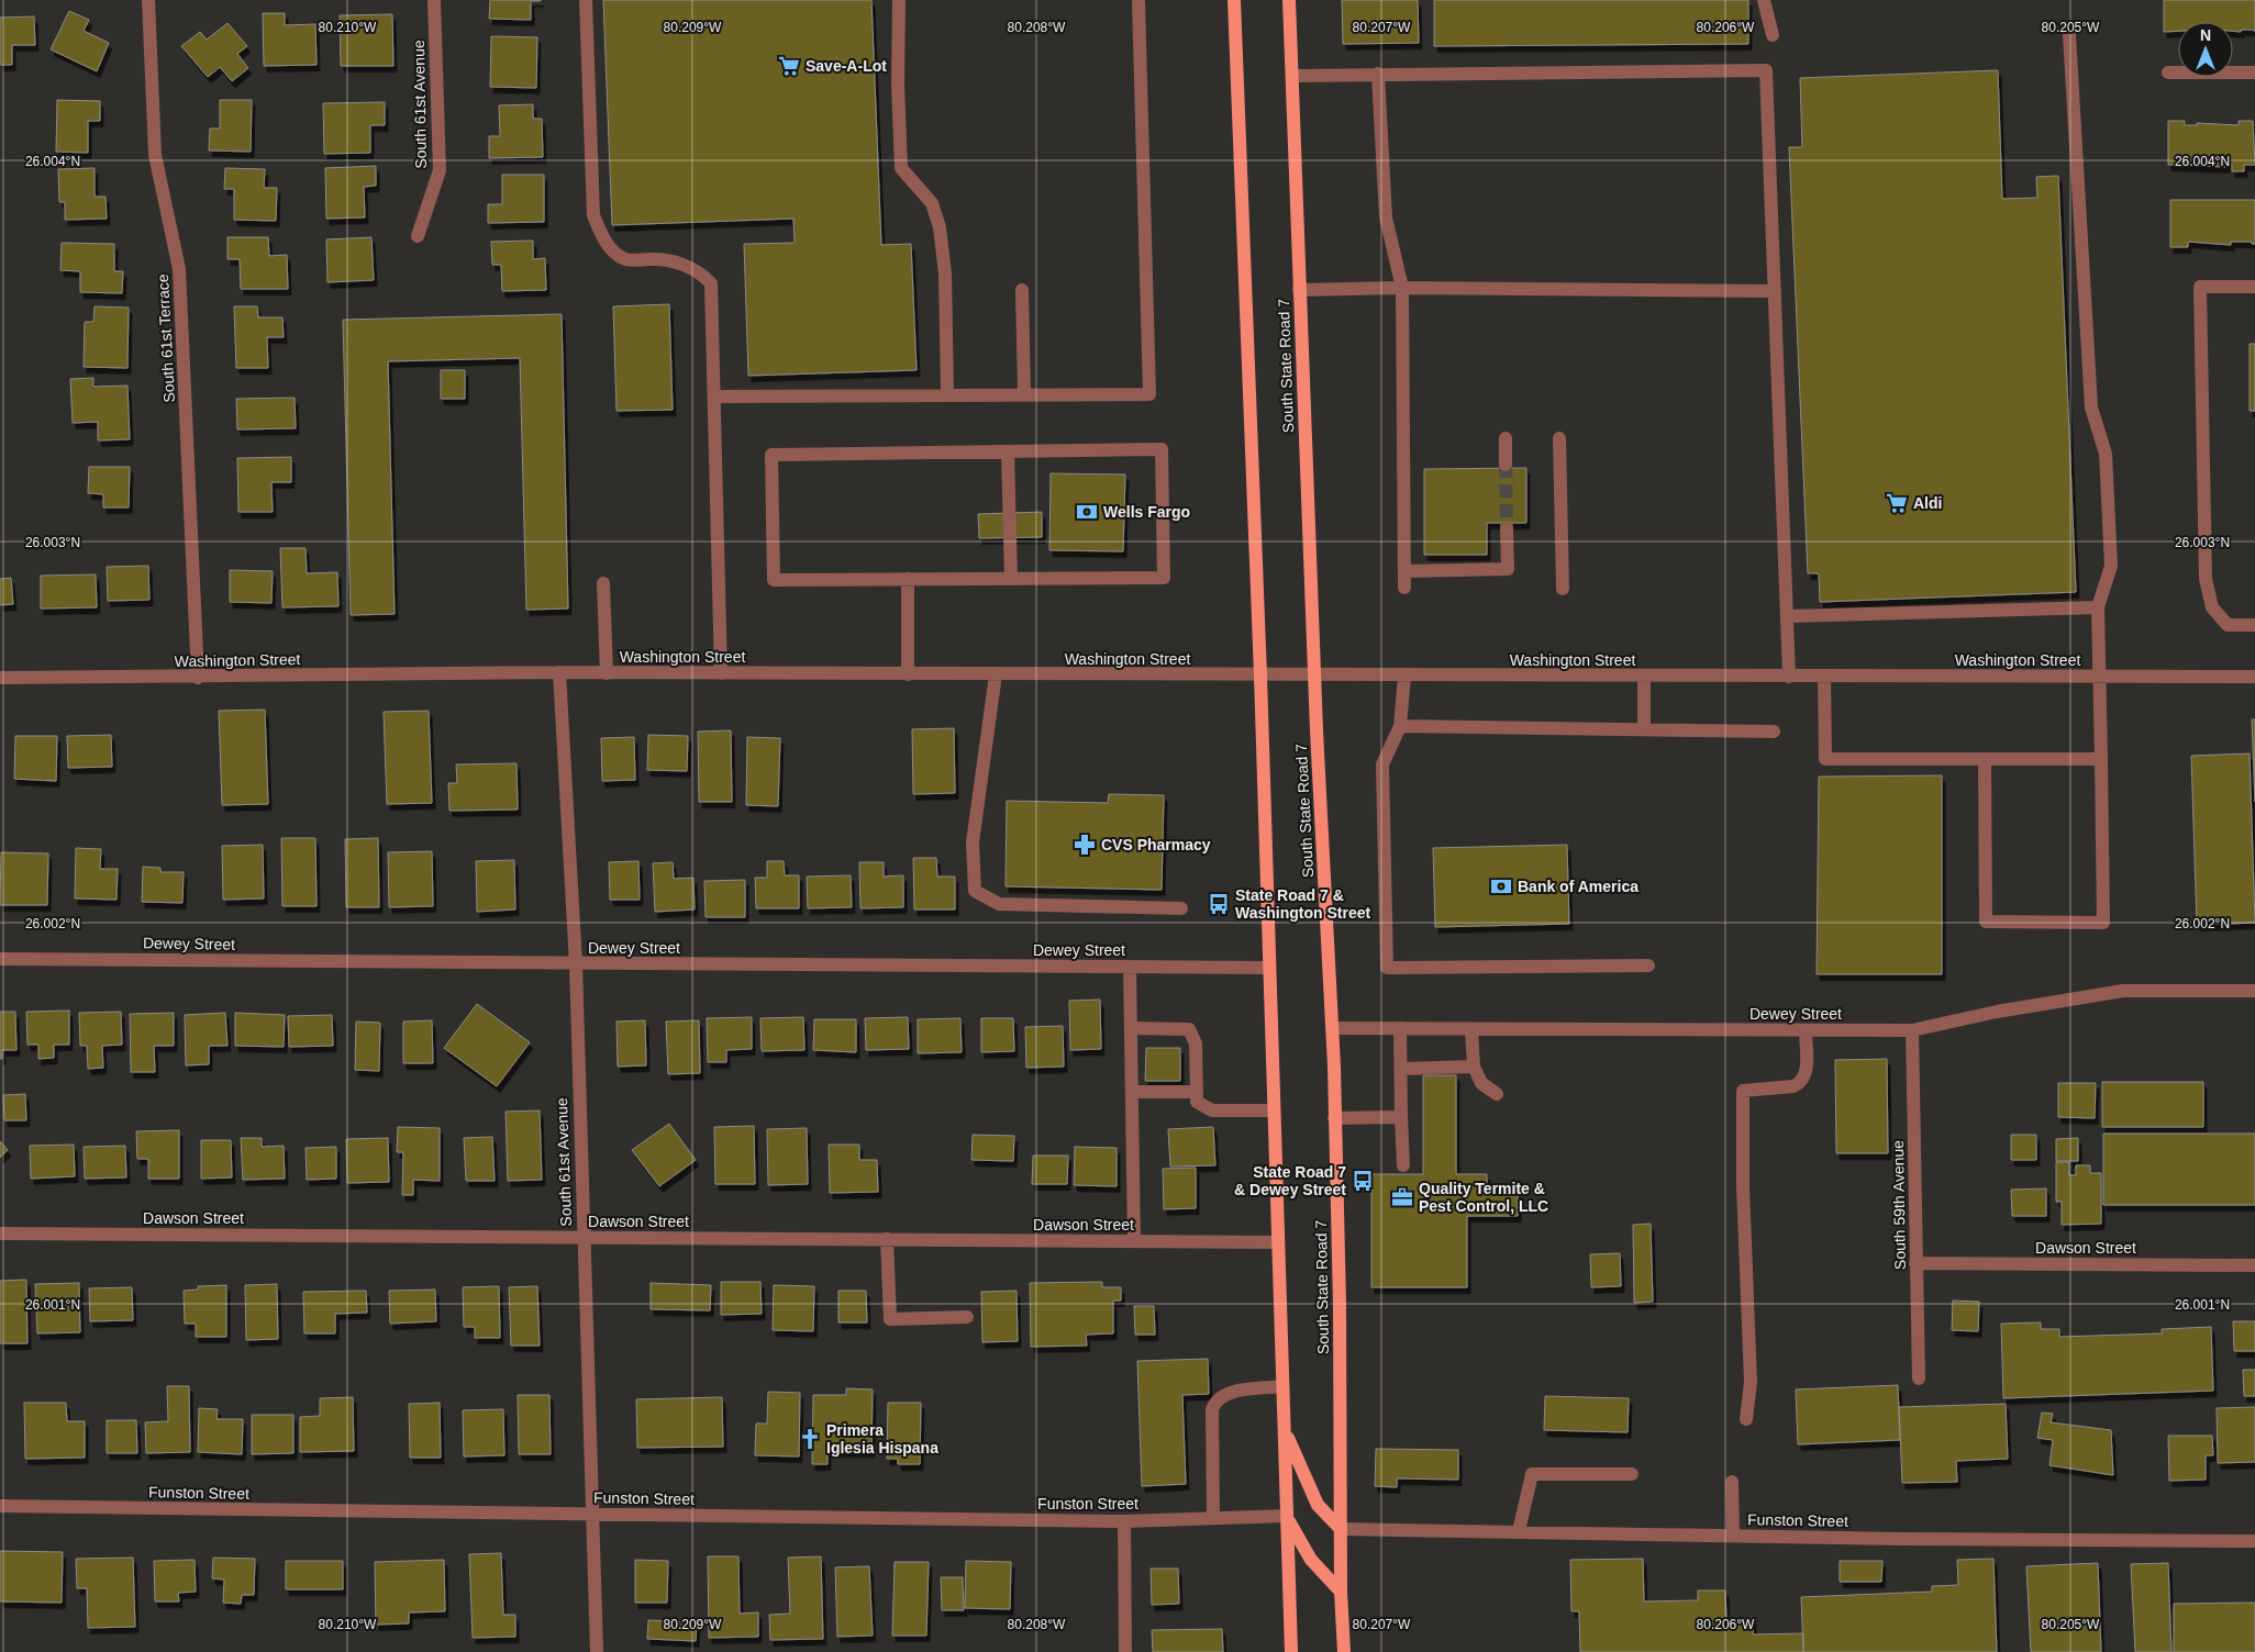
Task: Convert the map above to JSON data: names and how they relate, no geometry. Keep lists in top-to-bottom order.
{
  "streets": {
    "main road": ["South State Road 7"],
    "street": [
      "South 61st Avenue",
      "South 61st Terrace",
      "Washington Street",
      "Dewey Street",
      "South 59th Avenue",
      "Dawson Street",
      "Funston Street"
    ]
  },
  "crossings": [
    ["South 61st Avenue", "Washington Street"],
    ["South 61st Avenue", "Dewey Street"],
    ["South 61st Avenue", "Dawson Street"],
    ["South 61st Avenue", "Funston Street"],
    ["South 61st Terrace", "Washington Street"],
    ["South State Road 7", "Washington Street"],
    ["South State Road 7", "Dewey Street"],
    ["South State Road 7", "Funston Street"],
    ["Dewey Street", "South 59th Avenue"],
    ["South 59th Avenue", "Dawson Street"]
  ],
  "places": {
    "supermarket": ["Save-A-Lot", "Aldi"],
    "bank": ["Wells Fargo", "Bank of America"],
    "pharmacy": ["CVS Pharmacy"],
    "bus stop": ["State Road 7 & Washington Street", "State Road 7 & Dewey Street"],
    "office": ["Quality Termite & Pest Control, LLC"],
    "church": ["Primera Iglesia Hispana"]
  },
  "north": "top",
  "coordinates": [
    "80.210°W",
    "80.209°W",
    "80.208°W",
    "80.207°W",
    "80.206°W",
    "80.205°W",
    "26.004°N",
    "26.003°N",
    "26.002°N",
    "26.001°N"
  ]
}
